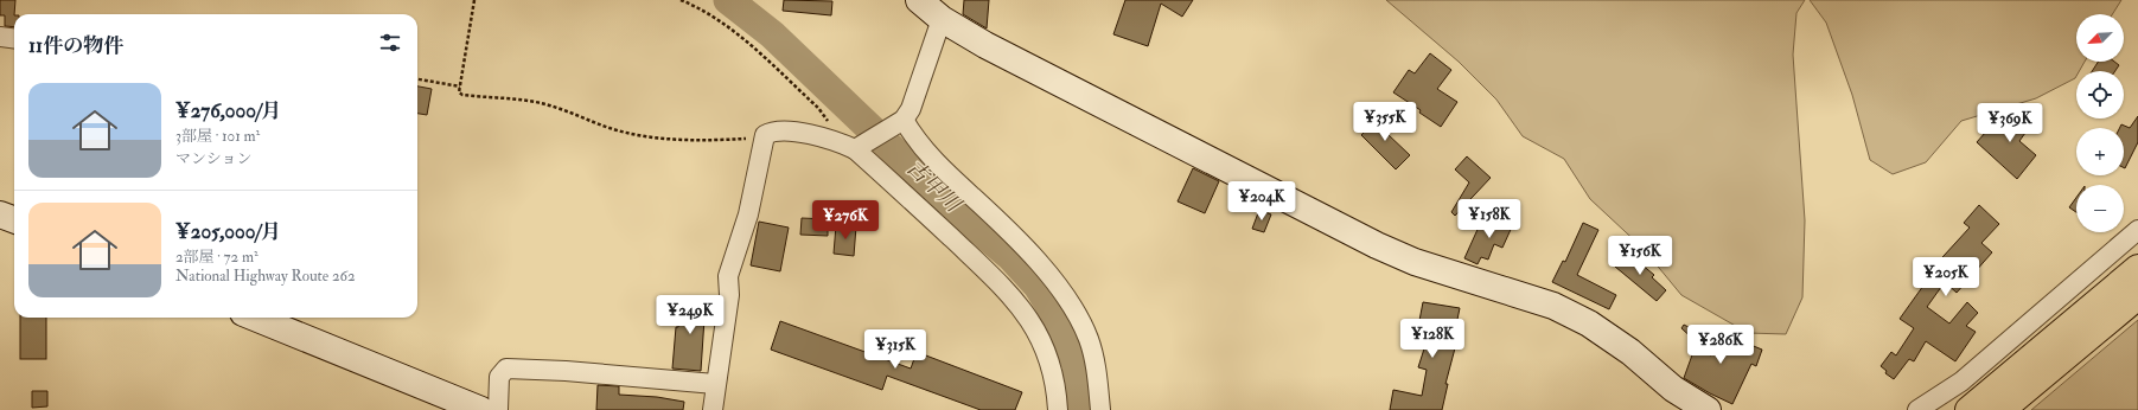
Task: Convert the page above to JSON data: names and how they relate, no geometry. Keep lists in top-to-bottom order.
{
  "water": ["古甲川"],
  "north": "bottom left",
  "page": {
    "map_buttons": ["+", "−"],
    "heading": "11件の物件",
    "list": [
      {
        "name": "¥276,000/月",
        "note": "3部屋 · 101 m² · マンション"
      },
      {
        "name": "¥205,000/月",
        "note": "2部屋 · 72 m² · National Highway Route 262"
      }
    ],
    "price": [
      "¥355K",
      "¥369K",
      "¥204K",
      "¥158K",
      "¥276K",
      "¥156K",
      "¥205K",
      "¥249K",
      "¥128K",
      "¥286K",
      "¥315K"
    ]
  }
}
